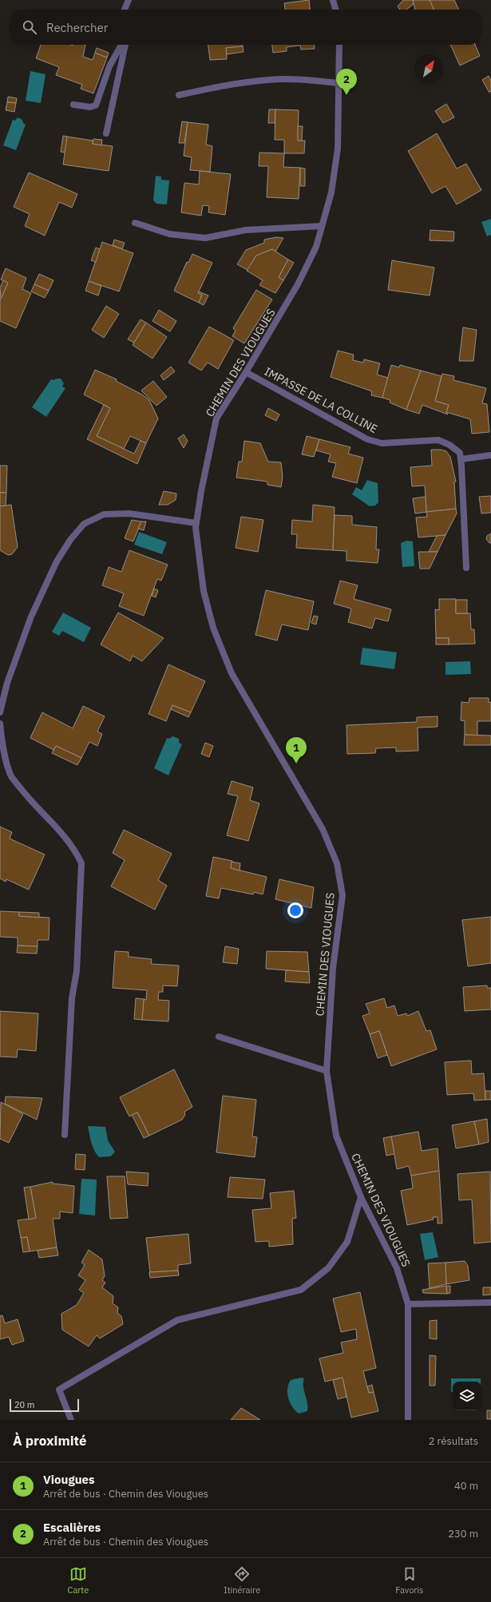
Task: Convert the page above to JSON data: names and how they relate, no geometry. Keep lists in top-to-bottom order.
{
  "streets": {
    "street": ["CHEMIN DES VIOUGUES", "IMPASSE DE LA COLLINE"]
  },
  "crossings": [
    ["CHEMIN DES VIOUGUES", "IMPASSE DE LA COLLINE"]
  ],
  "scale_bar": "20 m",
  "north": "top right",
  "page": {
    "search": "Rechercher",
    "pins": ["2", "1"],
    "scale": "20 m",
    "heading": ["À proximité", "2 résultats"],
    "list": [
      {
        "mark": "1",
        "name": "Viougues",
        "note": "Arrêt de bus · Chemin des Viougues",
        "value": "40 m"
      },
      {
        "mark": "2",
        "name": "Escalières",
        "note": "Arrêt de bus · Chemin des Viougues",
        "value": "230 m"
      }
    ],
    "nav": ["Carte", "Itinéraire", "Favoris"]
  }
}
